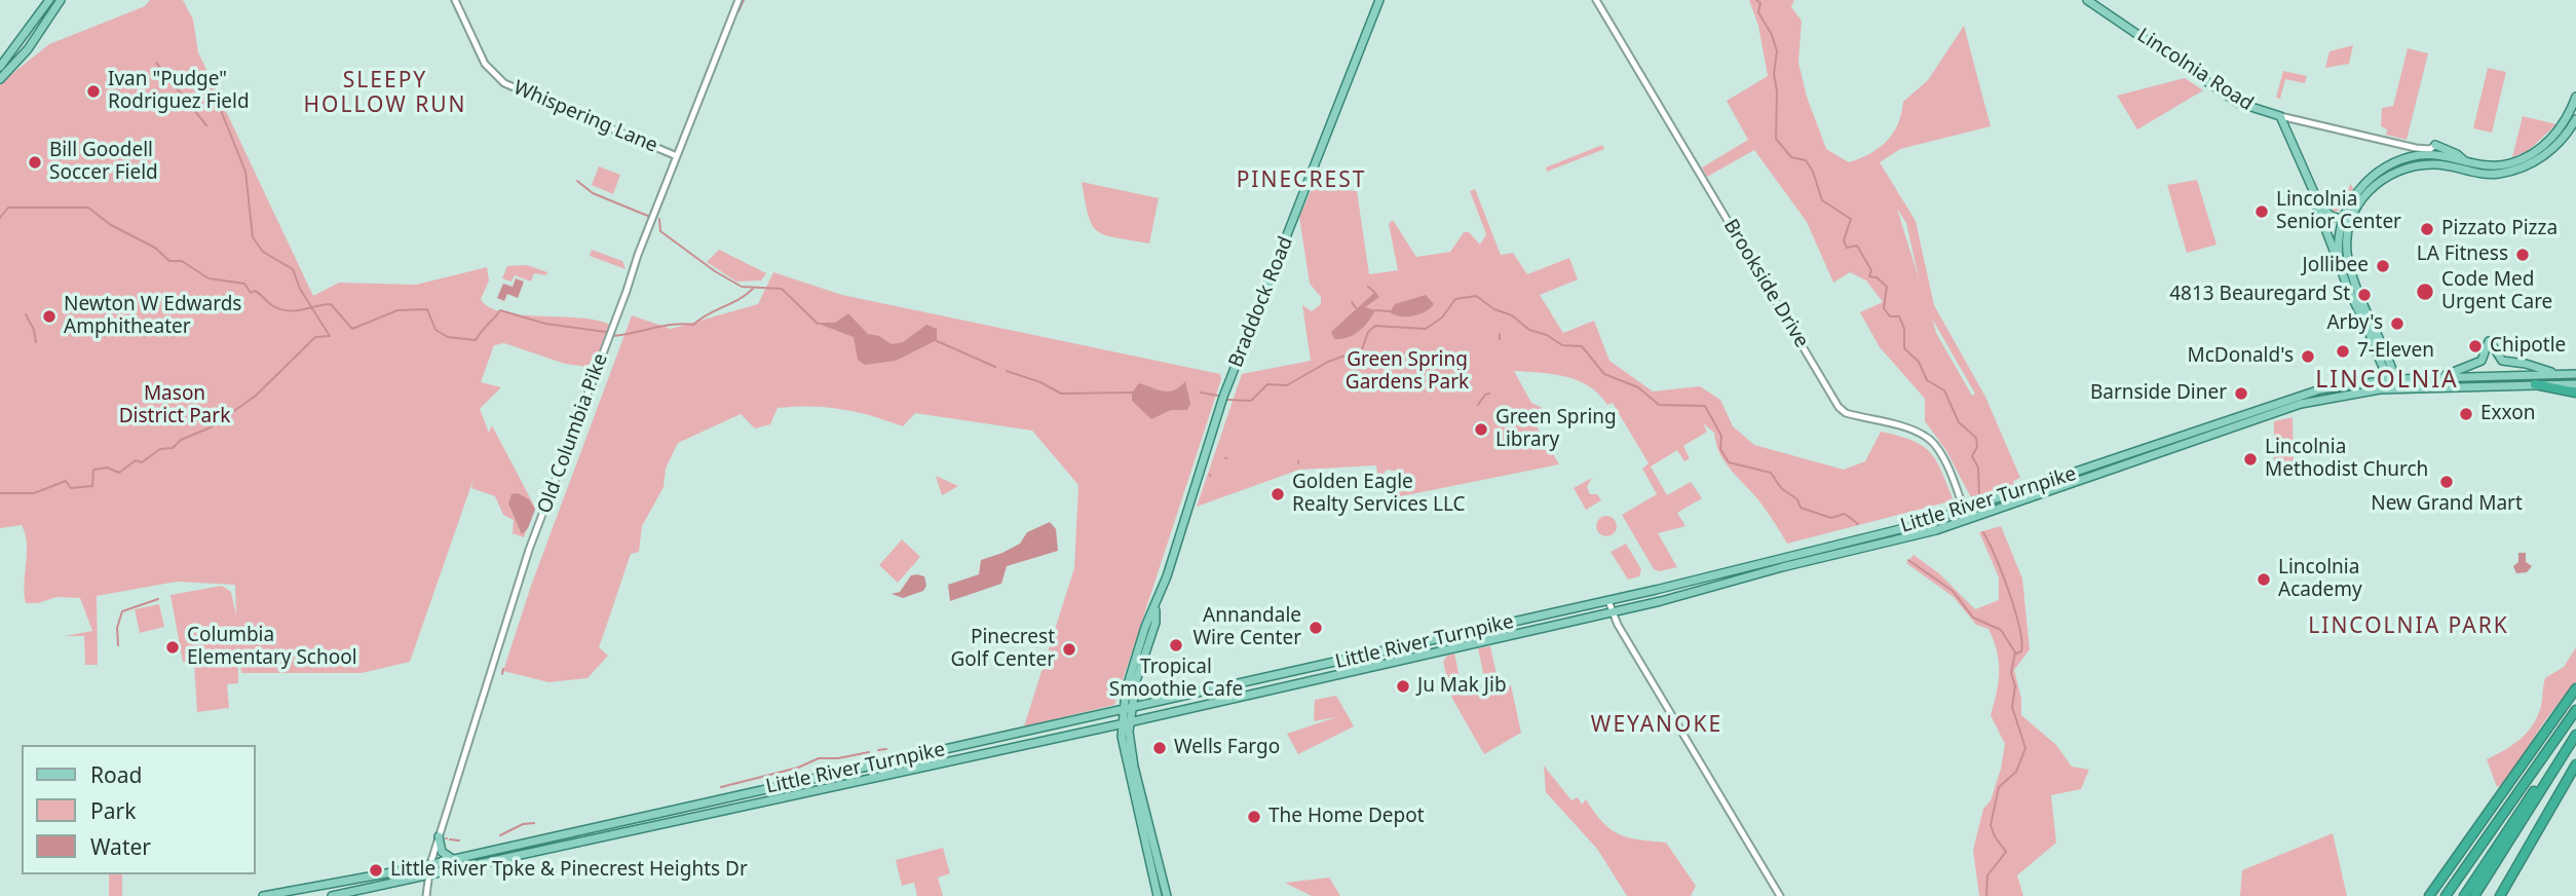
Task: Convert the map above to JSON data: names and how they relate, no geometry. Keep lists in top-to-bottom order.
{
  "streets": {
    "main road": ["Lincolnia Road", "Braddock Road", "Little River Turnpike"],
    "street": ["Whispering Lane", "Brookside Drive", "Old Columbia Pike"]
  },
  "crossings": [
    ["Whispering Lane", "Old Columbia Pike"],
    ["Brookside Drive", "Little River Turnpike"],
    ["Braddock Road", "Little River Turnpike"],
    ["Old Columbia Pike", "Little River Turnpike"]
  ],
  "districts": [
    "SLEEPY HOLLOW RUN",
    "PINECREST",
    "LINCOLNIA",
    "LINCOLNIA PARK",
    "WEYANOKE"
  ],
  "parks": ["Green Spring Gardens Park", "Mason District Park"],
  "places": [
    "Ivan \"Pudge\" Rodriguez Field",
    "Bill Goodell Soccer Field",
    "Lincolnia Senior Center",
    "Pizzato Pizza",
    "LA Fitness",
    "Jollibee",
    "Code Med Urgent Care",
    "4813 Beauregard St",
    "Newton W Edwards Amphitheater",
    "Arby's",
    "Chipotle",
    "7-Eleven",
    "McDonald's",
    "Barnside Diner",
    "Exxon",
    "Green Spring Library",
    "Lincolnia Methodist Church",
    "New Grand Mart",
    "Golden Eagle Realty Services LLC",
    "Lincolnia Academy",
    "Annandale Wire Center",
    "Tropical Smoothie Cafe",
    "Columbia Elementary School",
    "Pinecrest Golf Center",
    "Ju Mak Jib",
    "Wells Fargo",
    "The Home Depot",
    "Little River Tpke & Pinecrest Heights Dr"
  ],
  "legend": ["Road", "Park", "Water"]
}
